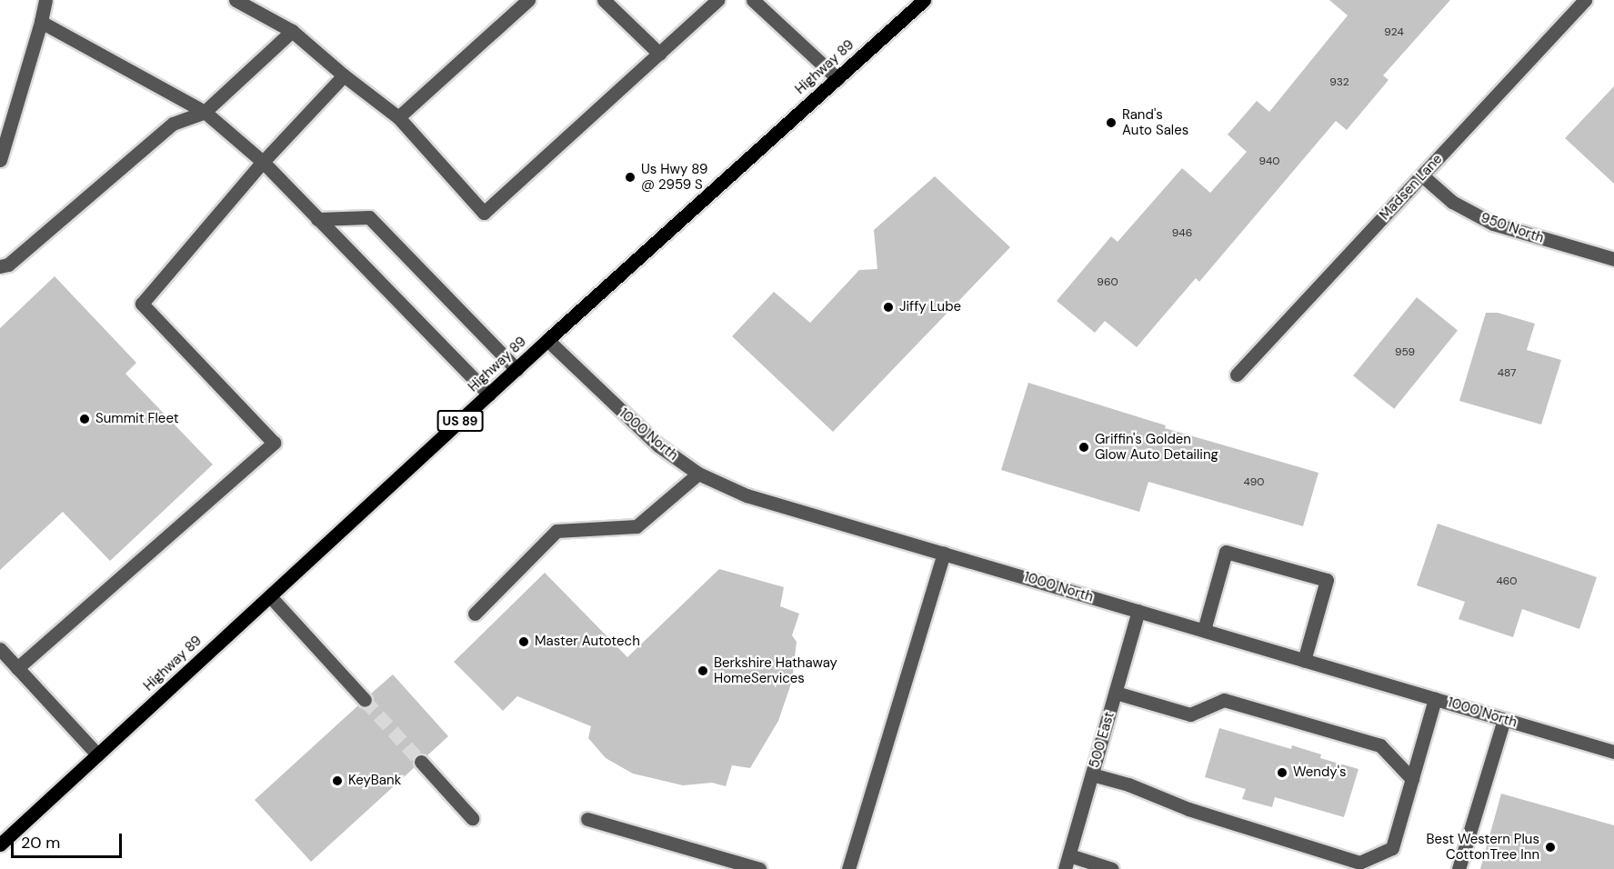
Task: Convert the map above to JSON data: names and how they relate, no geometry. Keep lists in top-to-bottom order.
{
  "streets": {
    "main road": ["Highway 89", "US 89"],
    "street": [
      "Madsen Lane",
      "950 North",
      "1000 North",
      "500 East"
    ]
  },
  "crossings": [
    ["Highway 89", "1000 North"],
    ["Madsen Lane", "950 North"],
    ["1000 North", "500 East"]
  ],
  "places": [
    "Rand's Auto Sales",
    "Us Hwy 89 @ 2959 S",
    "Jiffy Lube",
    "Summit Fleet",
    "Griffin's Golden Glow Auto Detailing",
    "Master Autotech",
    "Berkshire Hathaway HomeServices",
    "Wendy's",
    "KeyBank",
    "Best Western Plus CottonTree Inn"
  ],
  "house_numbers": [
    "924",
    "932",
    "940",
    "946",
    "960",
    "959",
    "487",
    "490",
    "460"
  ],
  "scale_bar": "20 m"
}
